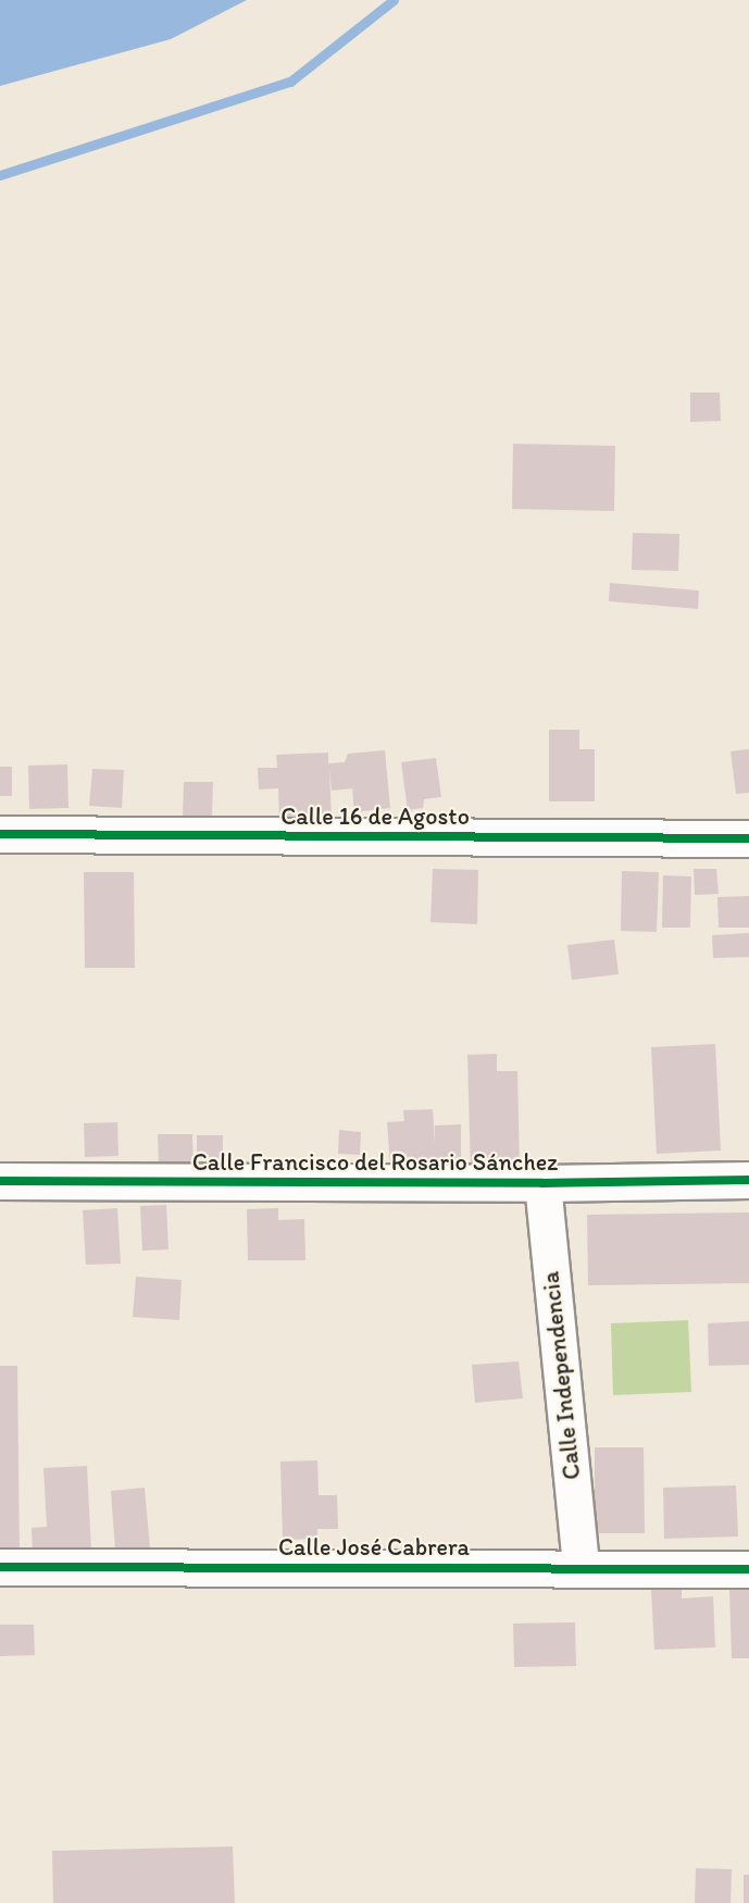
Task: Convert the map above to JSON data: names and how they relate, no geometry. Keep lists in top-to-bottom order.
{
  "streets": {
    "street": [
      "Calle 16 de Agosto",
      "Calle Francisco del Rosario Sánchez",
      "Calle Independencia",
      "Calle José Cabrera"
    ]
  },
  "crossings": [
    ["Calle Francisco del Rosario Sánchez", "Calle Independencia"],
    ["Calle Independencia", "Calle José Cabrera"]
  ]
}
